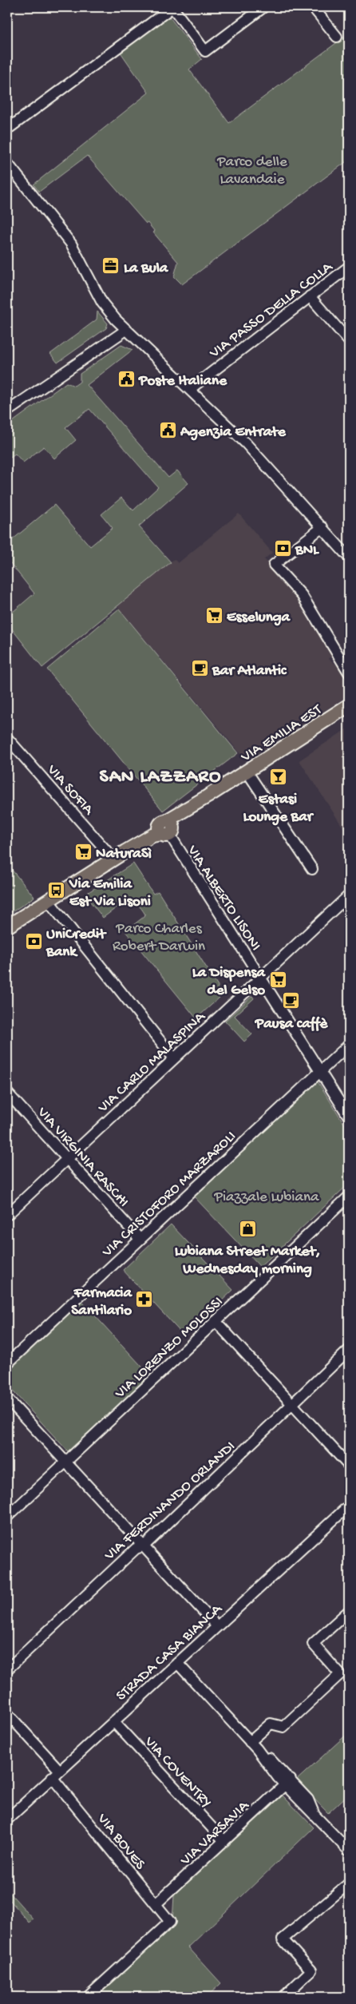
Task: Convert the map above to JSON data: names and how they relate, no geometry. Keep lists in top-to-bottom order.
{
  "streets": {
    "main road": ["VIA EMILIA EST"],
    "street": [
      "VIA PASSO DELLA COLLA",
      "VIA SOFIA",
      "VIA ALBERTO LISONI",
      "VIA CARLO MALASPINA",
      "VIA VIRGINIA RASCHI",
      "VIA CRISTOFORO MARZAROLI",
      "VIA LORENZO MOLOSSI",
      "VIA FERDINANDO ORLANDI",
      "STRADA CASA BIANCA",
      "VIA COVENTRY",
      "VIA VARSAVIA",
      "VIA BOVES"
    ]
  },
  "crossings": [
    ["VIA EMILIA EST", "VIA SOFIA"],
    ["VIA EMILIA EST", "VIA ALBERTO LISONI"],
    ["VIA ALBERTO LISONI", "VIA CARLO MALASPINA"],
    ["VIA ALBERTO LISONI", "VIA CRISTOFORO MARZAROLI"],
    ["VIA CARLO MALASPINA", "VIA VIRGINIA RASCHI"],
    ["VIA VIRGINIA RASCHI", "VIA CRISTOFORO MARZAROLI"],
    ["STRADA CASA BIANCA", "VIA COVENTRY"],
    ["STRADA CASA BIANCA", "VIA BOVES"],
    ["VIA COVENTRY", "VIA VARSAVIA"],
    ["VIA VARSAVIA", "VIA BOVES"]
  ],
  "districts": ["SAN LAZZARO"],
  "parks": ["Parco delle Lavandaie", "Parco Charles Robert Darwin", "Piazzale Lubiana"],
  "places": {
    "office": ["La Bula"],
    "public building": ["Poste Italiane", "Agenzia Entrate"],
    "bank": ["BNL", "UniCredit Bank"],
    "supermarket": ["Esselunga", "NaturaSì", "La Dispensa del Gelso"],
    "cafe": ["Bar Atlantic", "Pausa caffè"],
    "bar": ["Estasi Lounge Bar"],
    "bus stop": ["Via Emilia Est Via Lisoni"],
    "shop": ["Lubiana Street Market, Wednesday morning"],
    "pharmacy": ["Farmacia Santilario"]
  }
}
